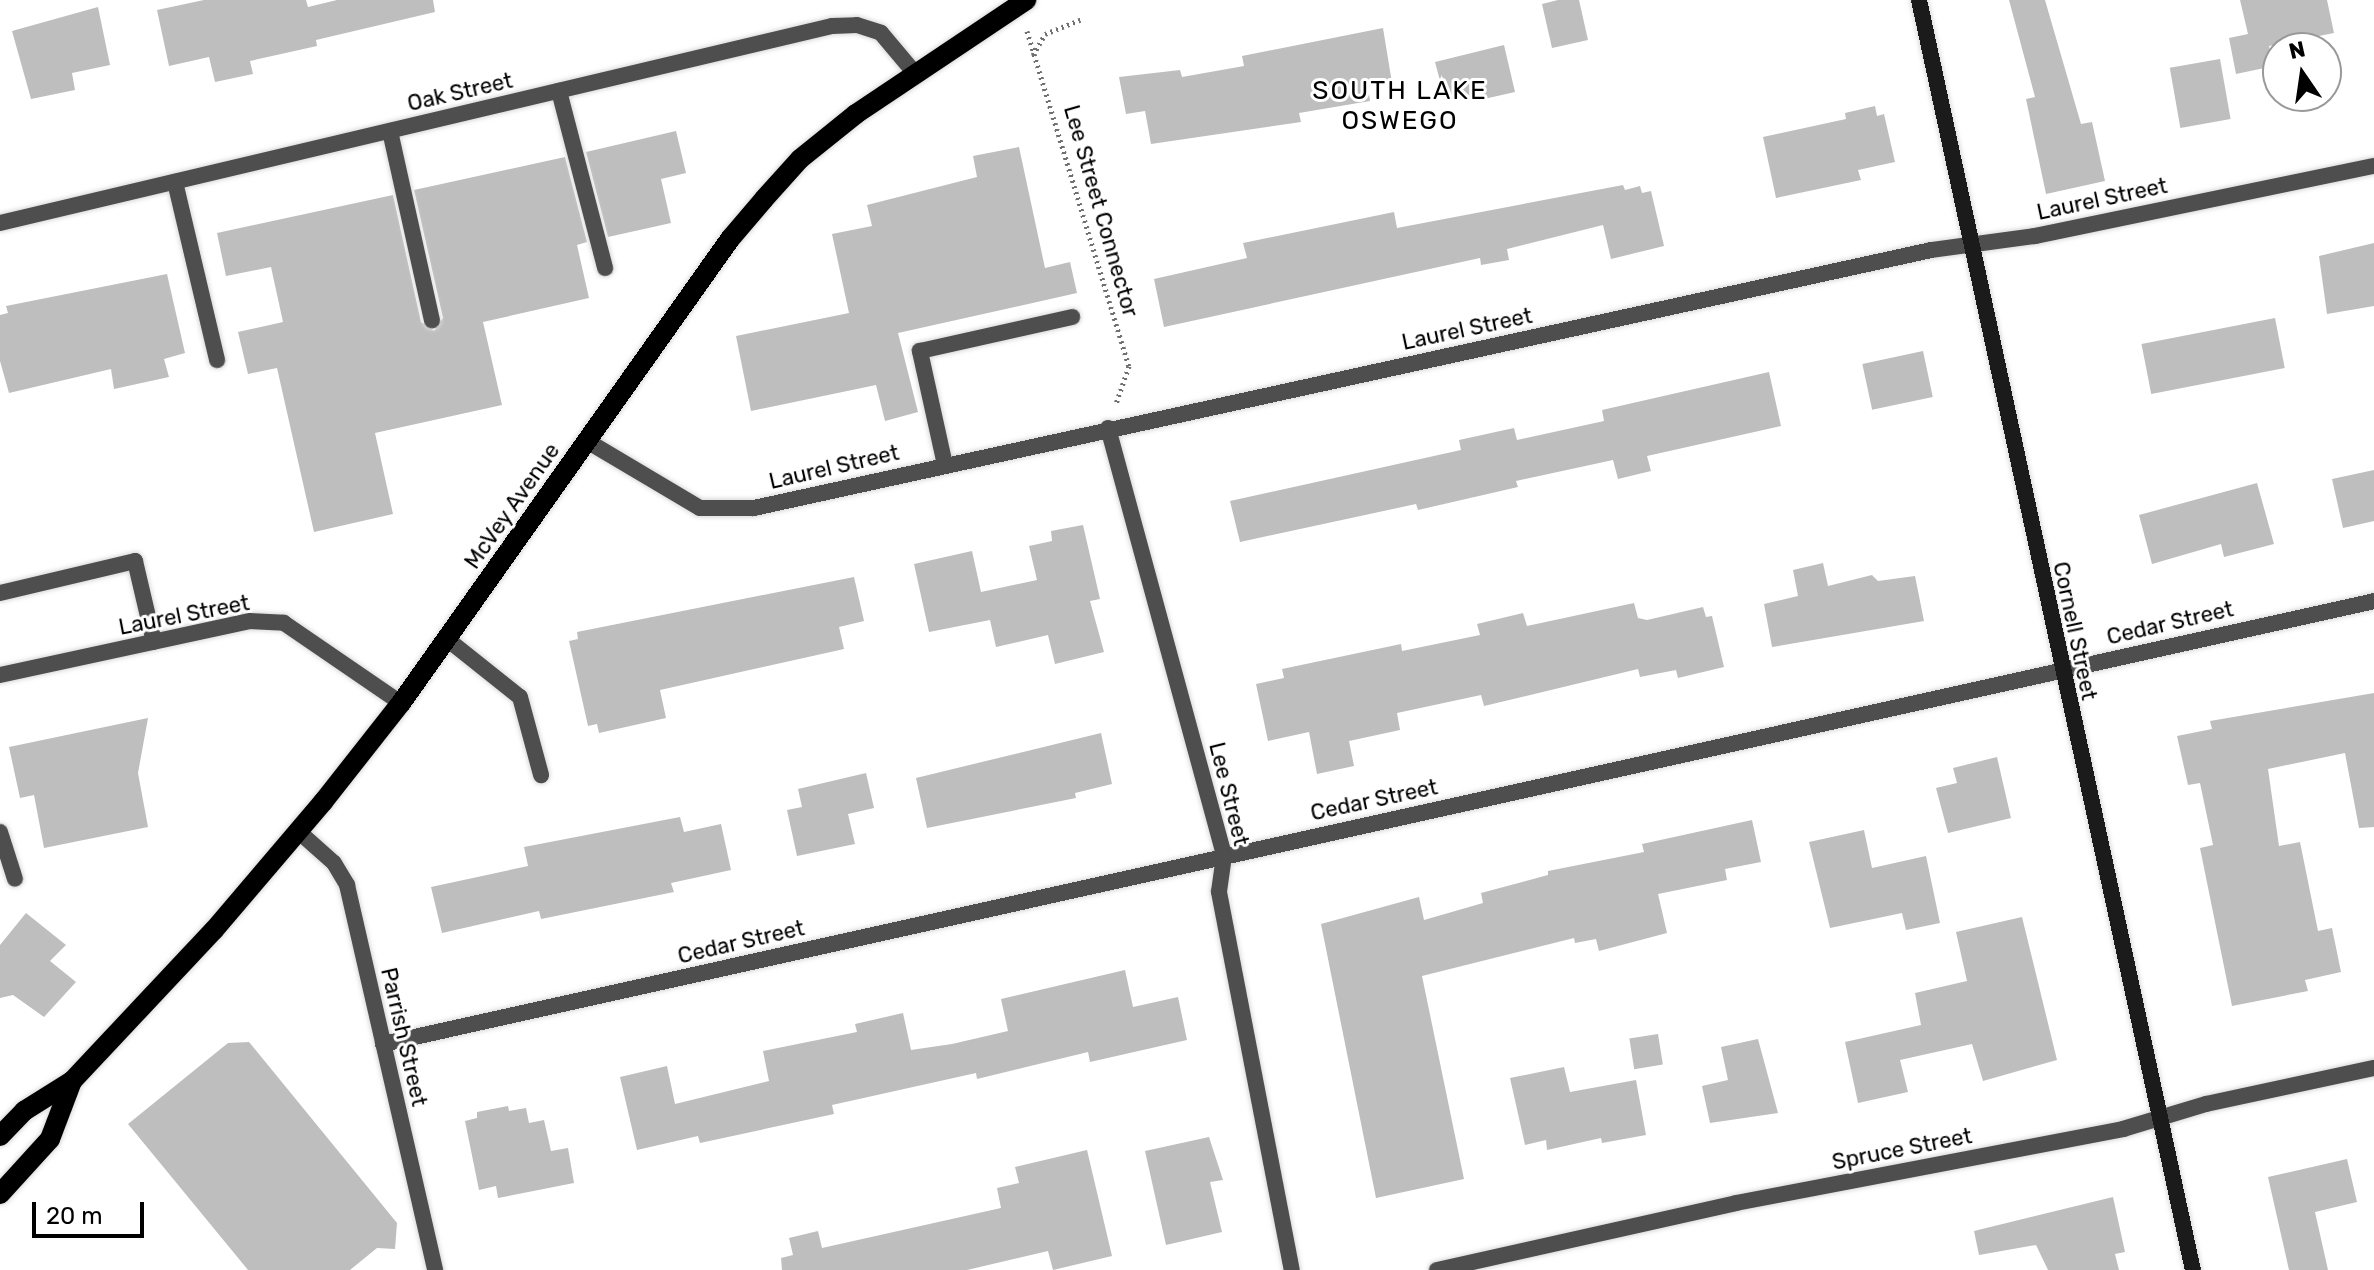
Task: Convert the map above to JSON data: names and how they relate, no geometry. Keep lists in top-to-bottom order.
{
  "streets": {
    "main road": ["McVey Avenue"],
    "street": [
      "Oak Street",
      "Laurel Street",
      "Cedar Street",
      "Cornell Street",
      "Lee Street",
      "Parrish Street",
      "Spruce Street"
    ],
    "path": ["Lee Street Connector"]
  },
  "crossings": [
    ["Oak Street", "McVey Avenue"],
    ["Laurel Street", "Lee Street Connector"],
    ["Laurel Street", "McVey Avenue"],
    ["Laurel Street", "Cornell Street"],
    ["Laurel Street", "Lee Street"],
    ["Lee Street Connector", "McVey Avenue"],
    ["Lee Street Connector", "Lee Street"],
    ["McVey Avenue", "Parrish Street"],
    ["Cedar Street", "Cornell Street"],
    ["Cedar Street", "Lee Street"],
    ["Cedar Street", "Parrish Street"],
    ["Cornell Street", "Spruce Street"]
  ],
  "districts": ["SOUTH LAKE OSWEGO"],
  "scale_bar": "20 m",
  "north": "top"
}
